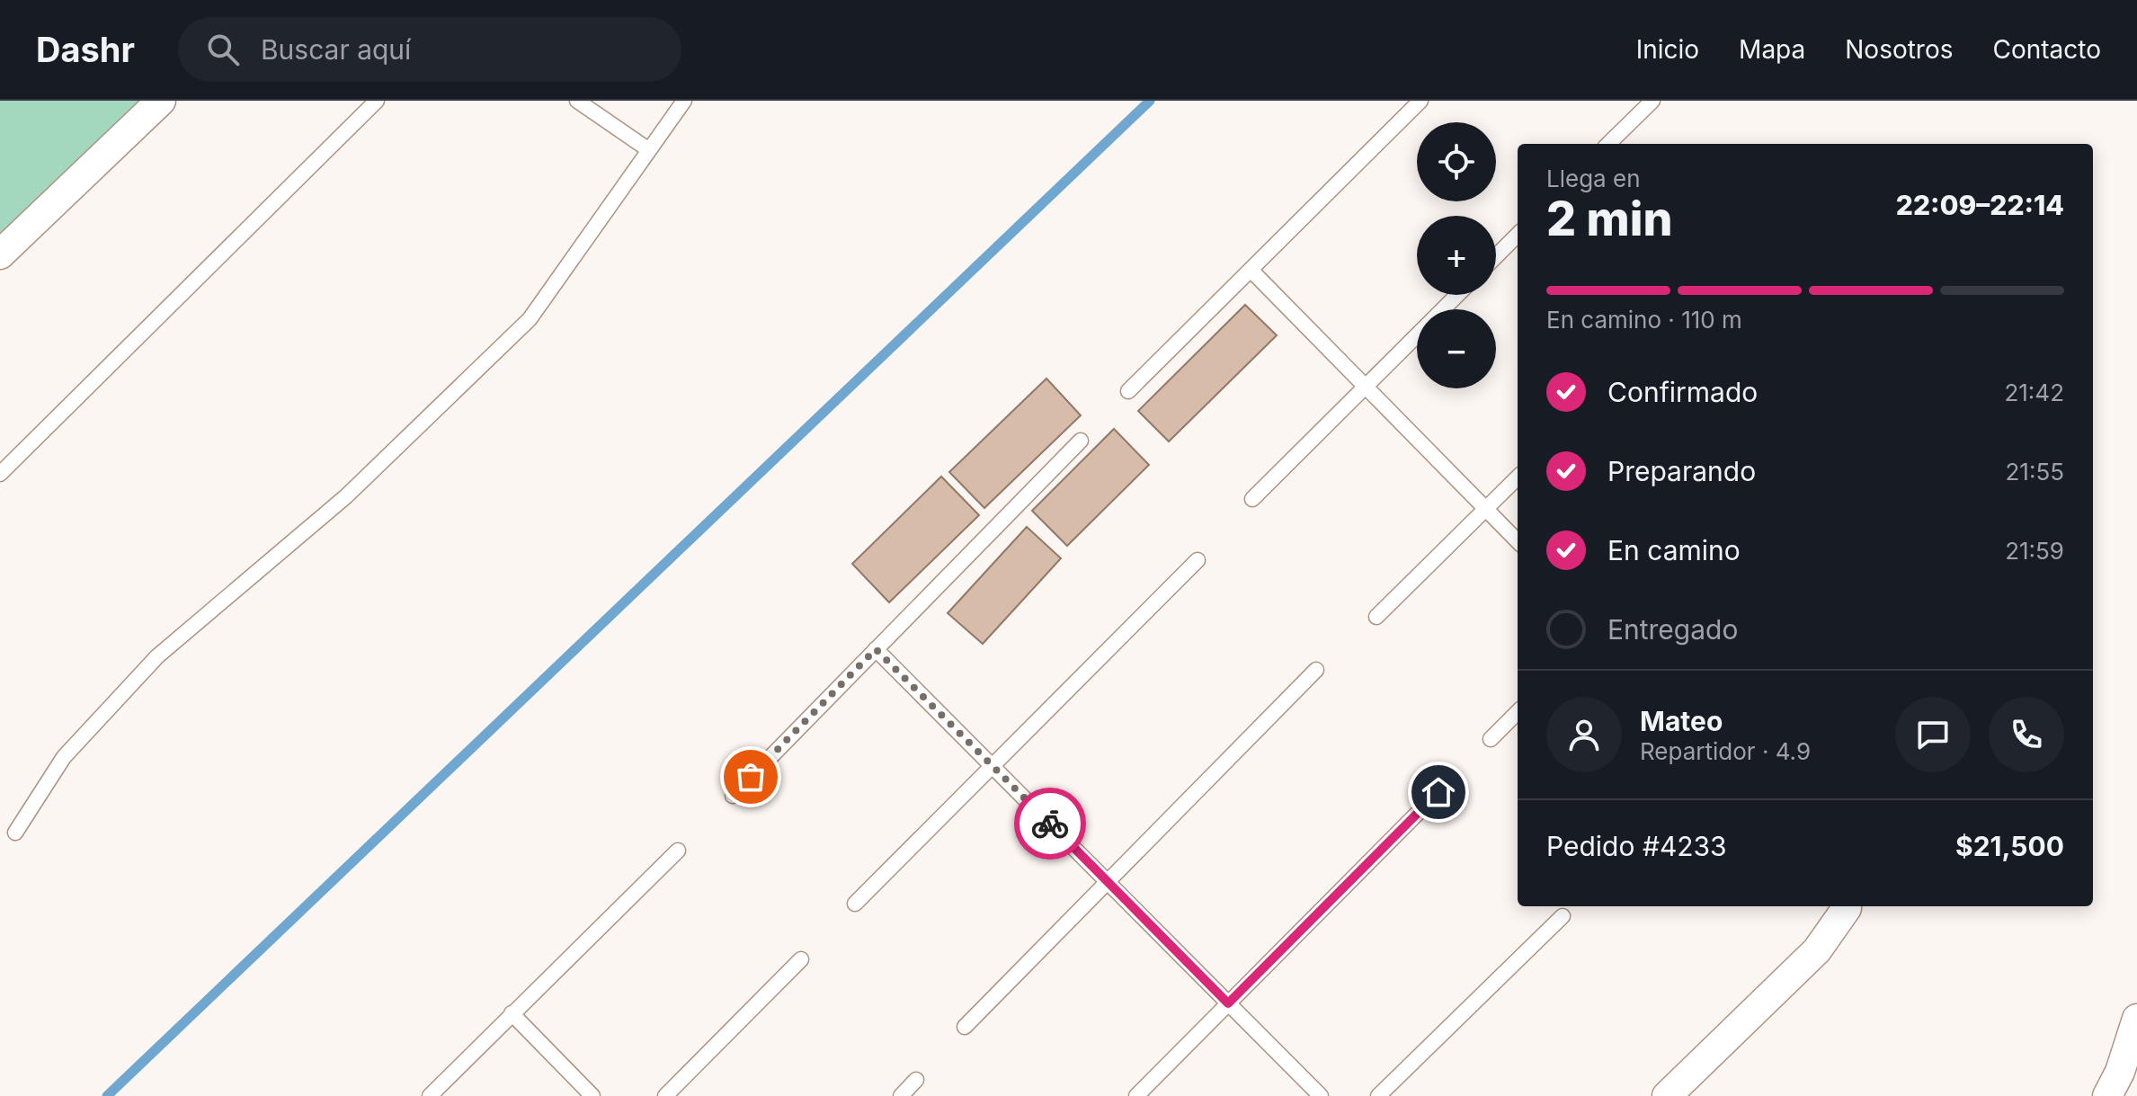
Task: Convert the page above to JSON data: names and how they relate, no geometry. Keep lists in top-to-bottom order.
{
  "page": {
    "header": "Dashr",
    "search": "Buscar aquí",
    "nav": [
      "Inicio",
      "Mapa",
      "Nosotros",
      "Contacto"
    ],
    "map_buttons": ["+", "−"],
    "heading": ["2 min", "Llega en", "22:09–22:14"],
    "panel": [
      "Mateo",
      "Repartidor · 4.9",
      "Pedido #4233",
      "$21,500"
    ],
    "bar": "En camino · 110 m",
    "list": [
      ["Confirmado", "21:42"],
      ["Preparando", "21:55"],
      ["En camino", "21:59"],
      "Entregado"
    ]
  }
}
